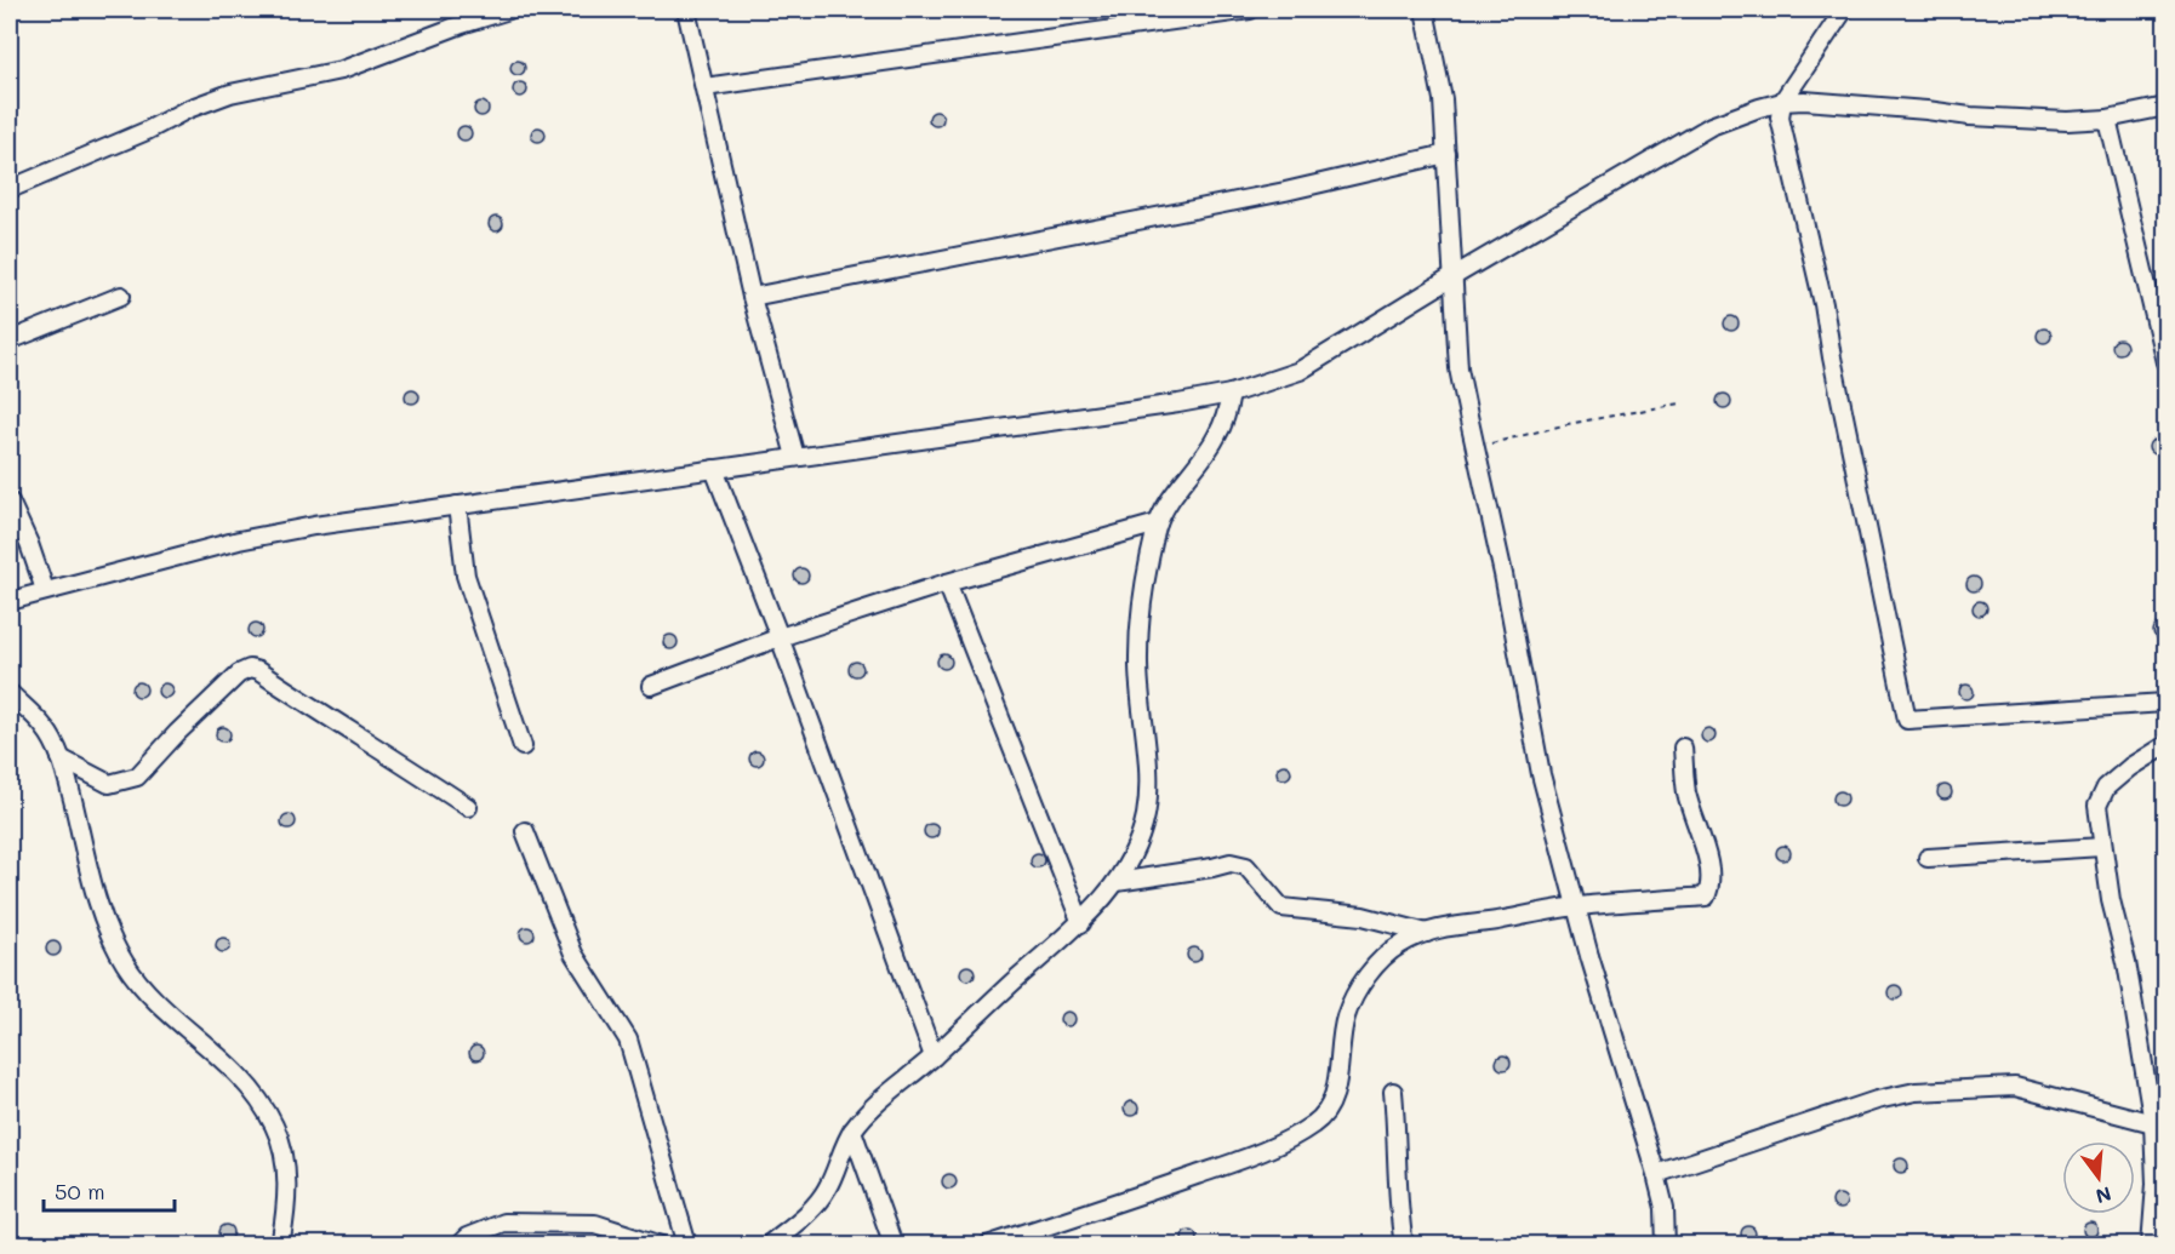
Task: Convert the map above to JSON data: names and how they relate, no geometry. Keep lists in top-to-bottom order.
{
  "scale_bar": "50 m",
  "north": "bottom"
}
